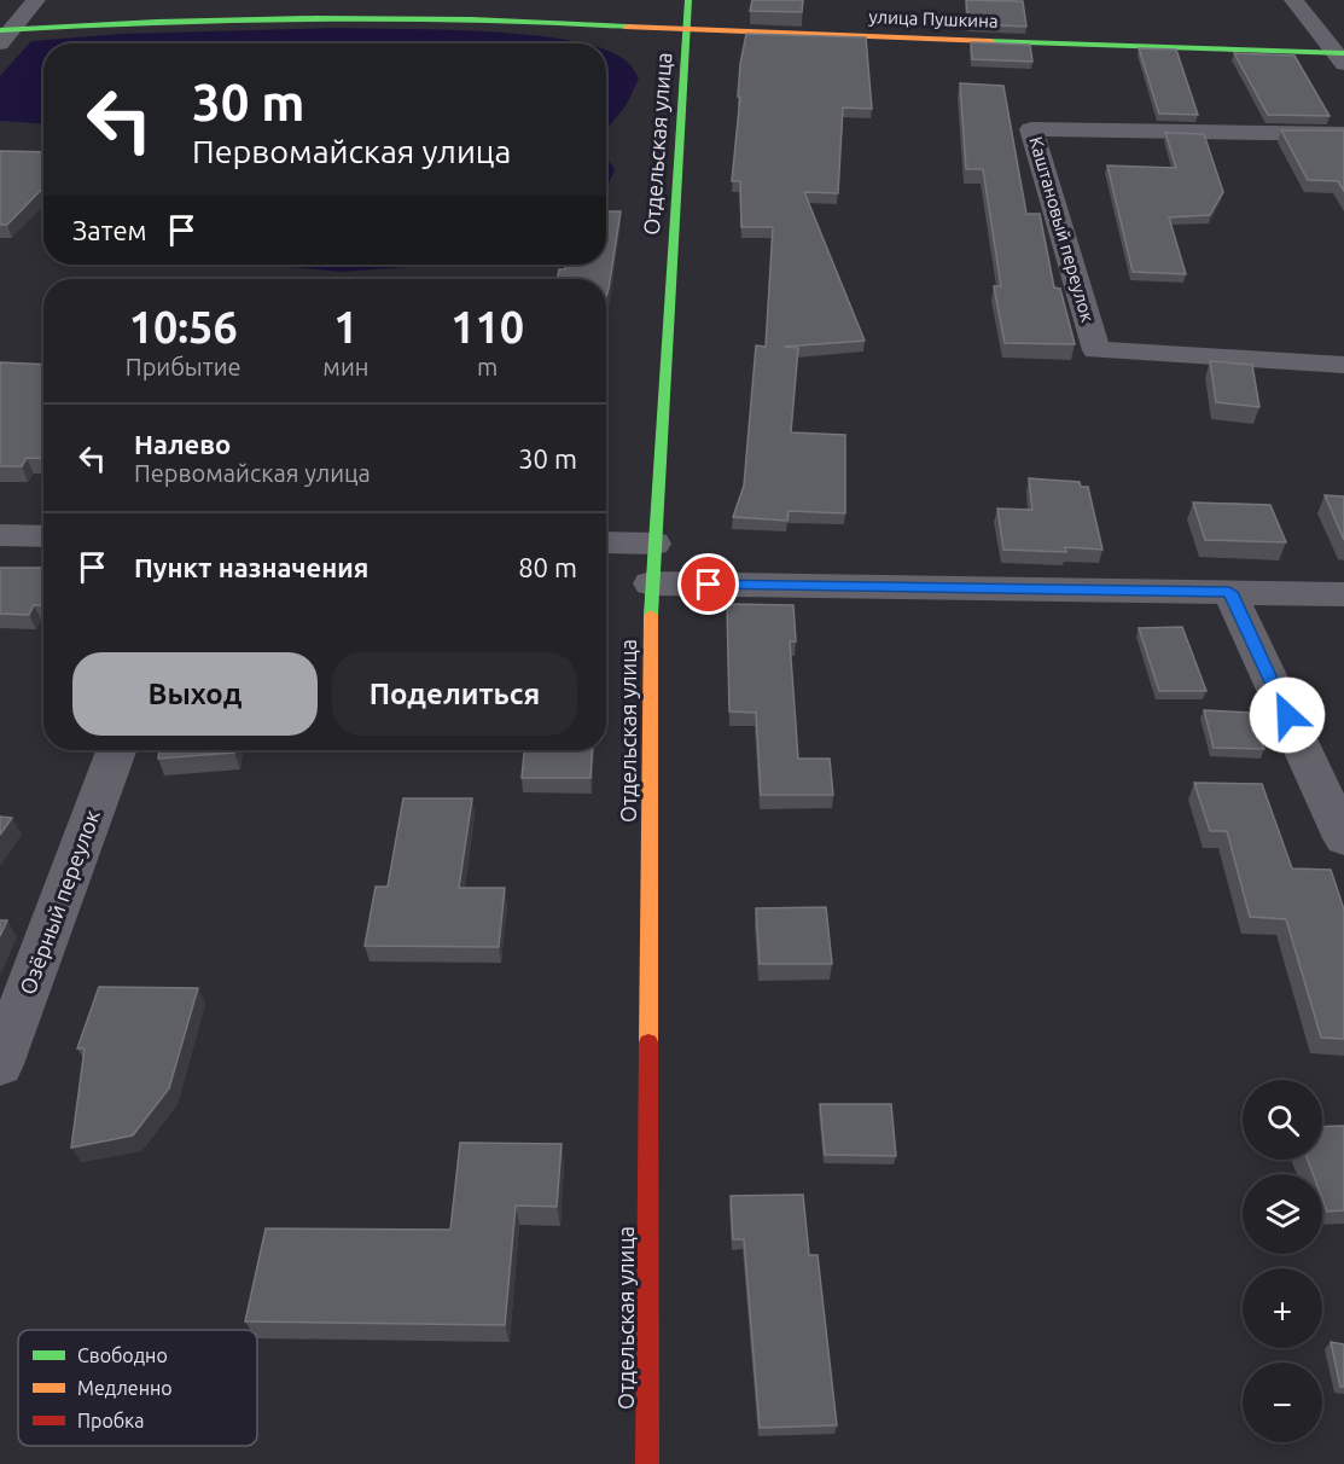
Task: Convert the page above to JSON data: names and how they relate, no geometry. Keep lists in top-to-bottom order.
{
  "streets": {
    "street": [
      "улица Пушкина",
      "Отдельская улица",
      "Каштановый переулок",
      "Озёрный переулок"
    ]
  },
  "crossings": [
    ["улица Пушкина", "Отдельская улица"]
  ],
  "legend": ["Свободно", "Медленно", "Пробка"],
  "page": {
    "turn": ["30 m", "Первомайская улица"],
    "then": "Затем",
    "eta": [
      "10:56",
      "Прибытие",
      "1",
      "мин",
      "110",
      "m"
    ],
    "list": [
      {
        "name": "Налево",
        "note": "Первомайская улица",
        "value": "30 m"
      },
      {
        "name": "Пункт назначения",
        "value": "80 m"
      }
    ],
    "buttons": ["Выход", "Поделиться"],
    "map_buttons": ["+", "−"]
  }
}
